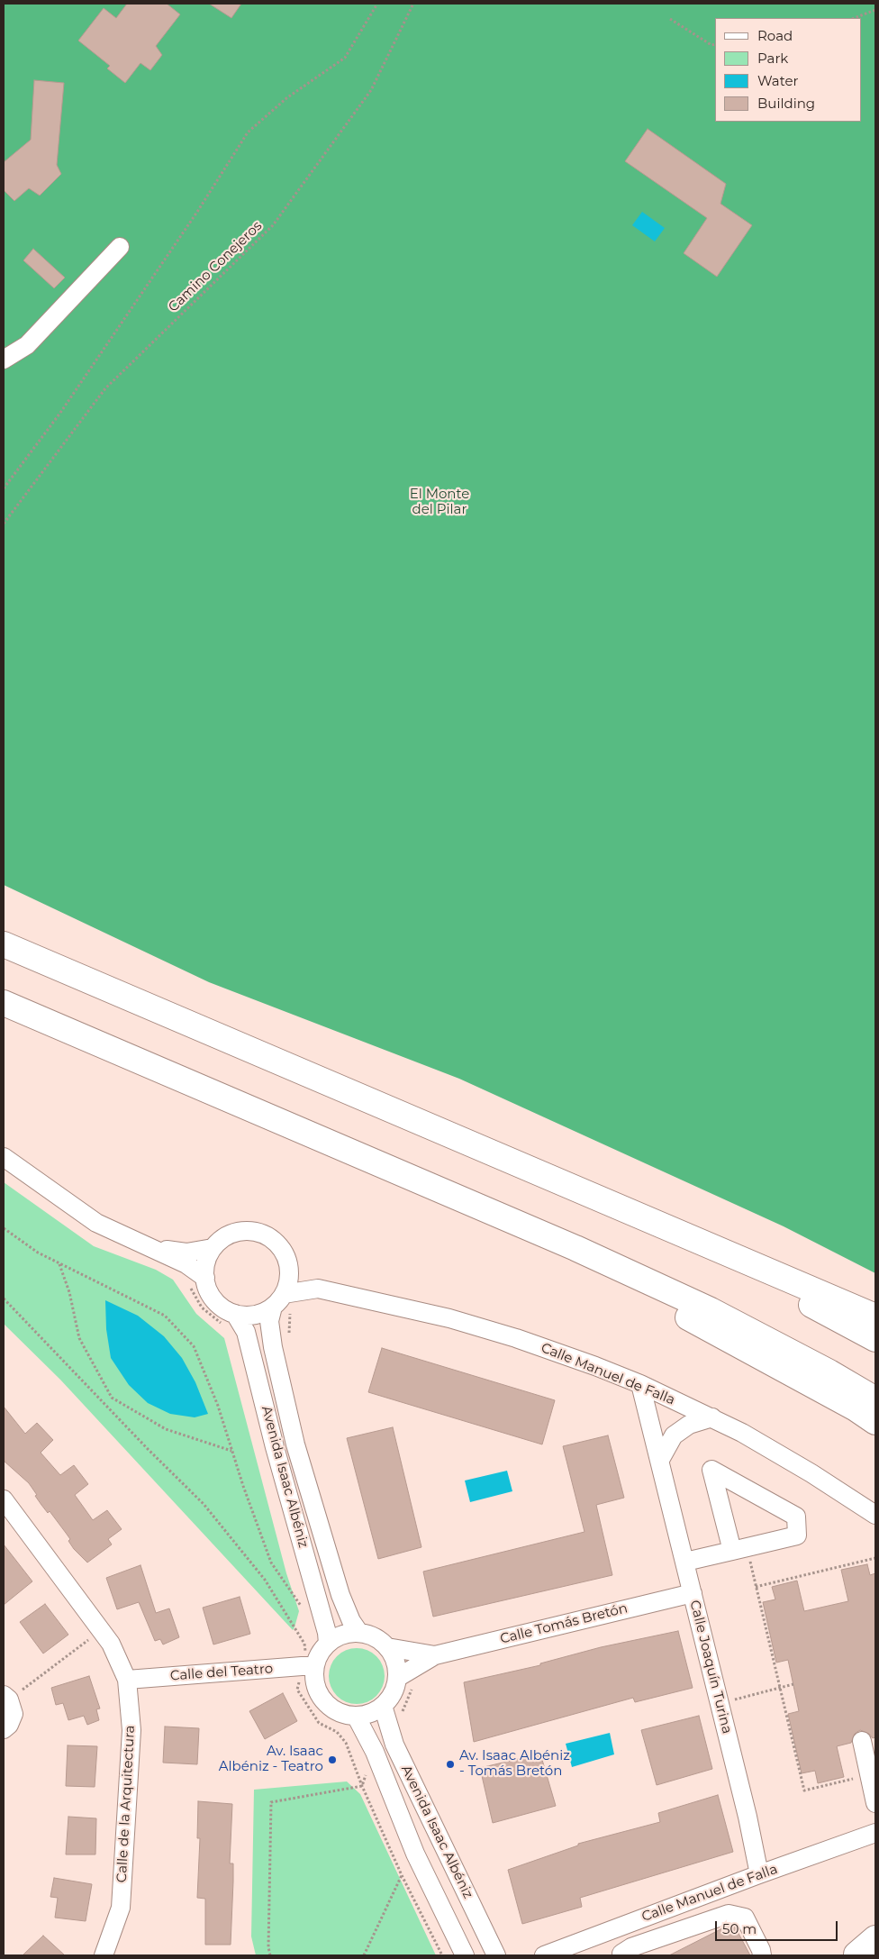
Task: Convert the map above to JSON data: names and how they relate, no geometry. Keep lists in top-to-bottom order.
{
  "streets": {
    "street": [
      "Calle Manuel de Falla",
      "Avenida Isaac Albéniz",
      "Calle Tomás Bretón",
      "Calle Joaquín Turina",
      "Calle del Teatro",
      "Calle de la Arquitectura"
    ],
    "path": ["Camino Conejeros"]
  },
  "crossings": [
    ["Calle Manuel de Falla", "Avenida Isaac Albéniz"],
    ["Calle Manuel de Falla", "Calle Joaquín Turina"],
    ["Avenida Isaac Albéniz", "Calle Tomás Bretón"],
    ["Avenida Isaac Albéniz", "Calle del Teatro"],
    ["Calle Tomás Bretón", "Calle Joaquín Turina"],
    ["Calle Tomás Bretón", "Calle del Teatro"],
    ["Calle del Teatro", "Calle de la Arquitectura"]
  ],
  "parks": ["El Monte del Pilar"],
  "places": ["Av. Isaac Albéniz - Teatro", "Av. Isaac Albéniz - Tomás Bretón"],
  "legend": [
    "Road",
    "Park",
    "Water",
    "Building"
  ],
  "scale_bar": "50 m"
}
